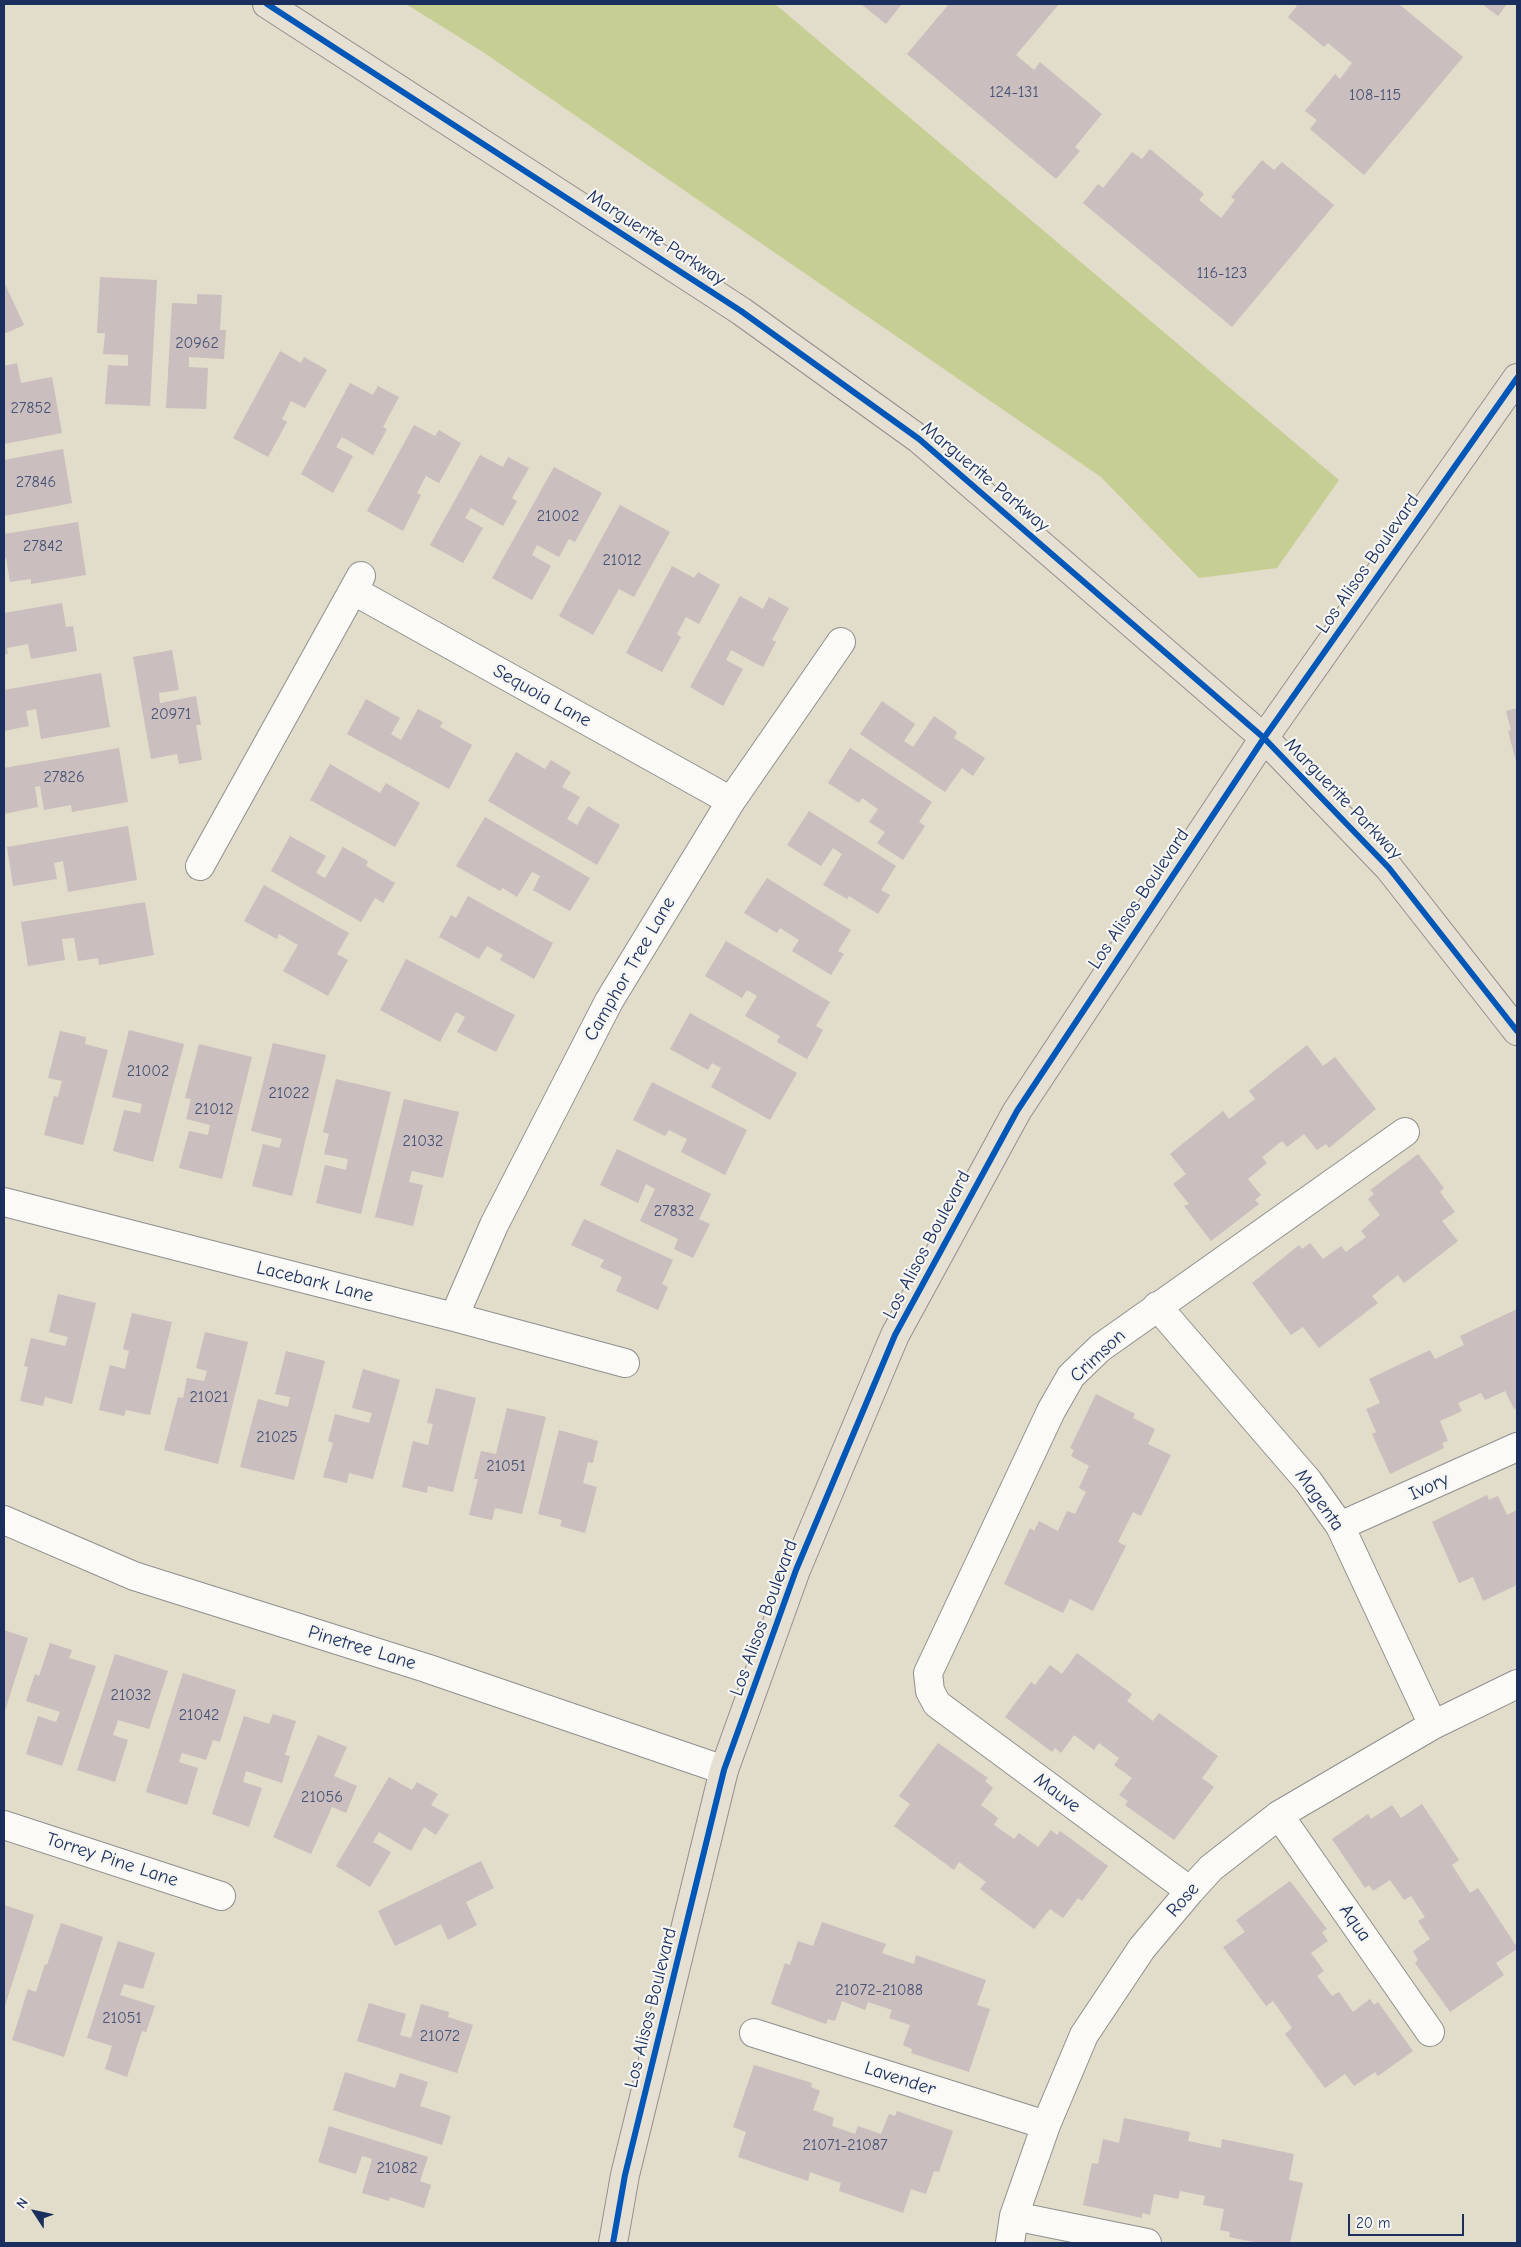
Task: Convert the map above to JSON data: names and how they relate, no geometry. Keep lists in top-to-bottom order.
{
  "streets": {
    "main road": ["Marguerite Parkway", "Los Alisos Boulevard"],
    "street": [
      "Sequoia Lane",
      "Camphor Tree Lane",
      "Lacebark Lane",
      "Crimson",
      "Ivory",
      "Magenta",
      "Pinetree Lane",
      "Mauve",
      "Torrey Pine Lane",
      "Rose",
      "Aqua",
      "Lavender"
    ]
  },
  "crossings": [
    ["Marguerite Parkway", "Los Alisos Boulevard"],
    ["Los Alisos Boulevard", "Pinetree Lane"],
    ["Sequoia Lane", "Camphor Tree Lane"],
    ["Camphor Tree Lane", "Lacebark Lane"],
    ["Crimson", "Magenta"],
    ["Crimson", "Mauve"],
    ["Ivory", "Magenta"],
    ["Magenta", "Rose"],
    ["Mauve", "Rose"],
    ["Rose", "Aqua"],
    ["Rose", "Lavender"]
  ],
  "house_numbers": [
    "124-131",
    "108-115",
    "116-123",
    "20962",
    "27852",
    "27846",
    "21002",
    "27842",
    "21012",
    "20971",
    "27826",
    "21002",
    "21022",
    "21012",
    "21032",
    "27832",
    "21021",
    "21025",
    "21051",
    "21032",
    "21042",
    "21056",
    "21072-21088",
    "21051",
    "21072",
    "21071-21087",
    "21082"
  ],
  "scale_bar": "20 m",
  "north": "top left"
}
